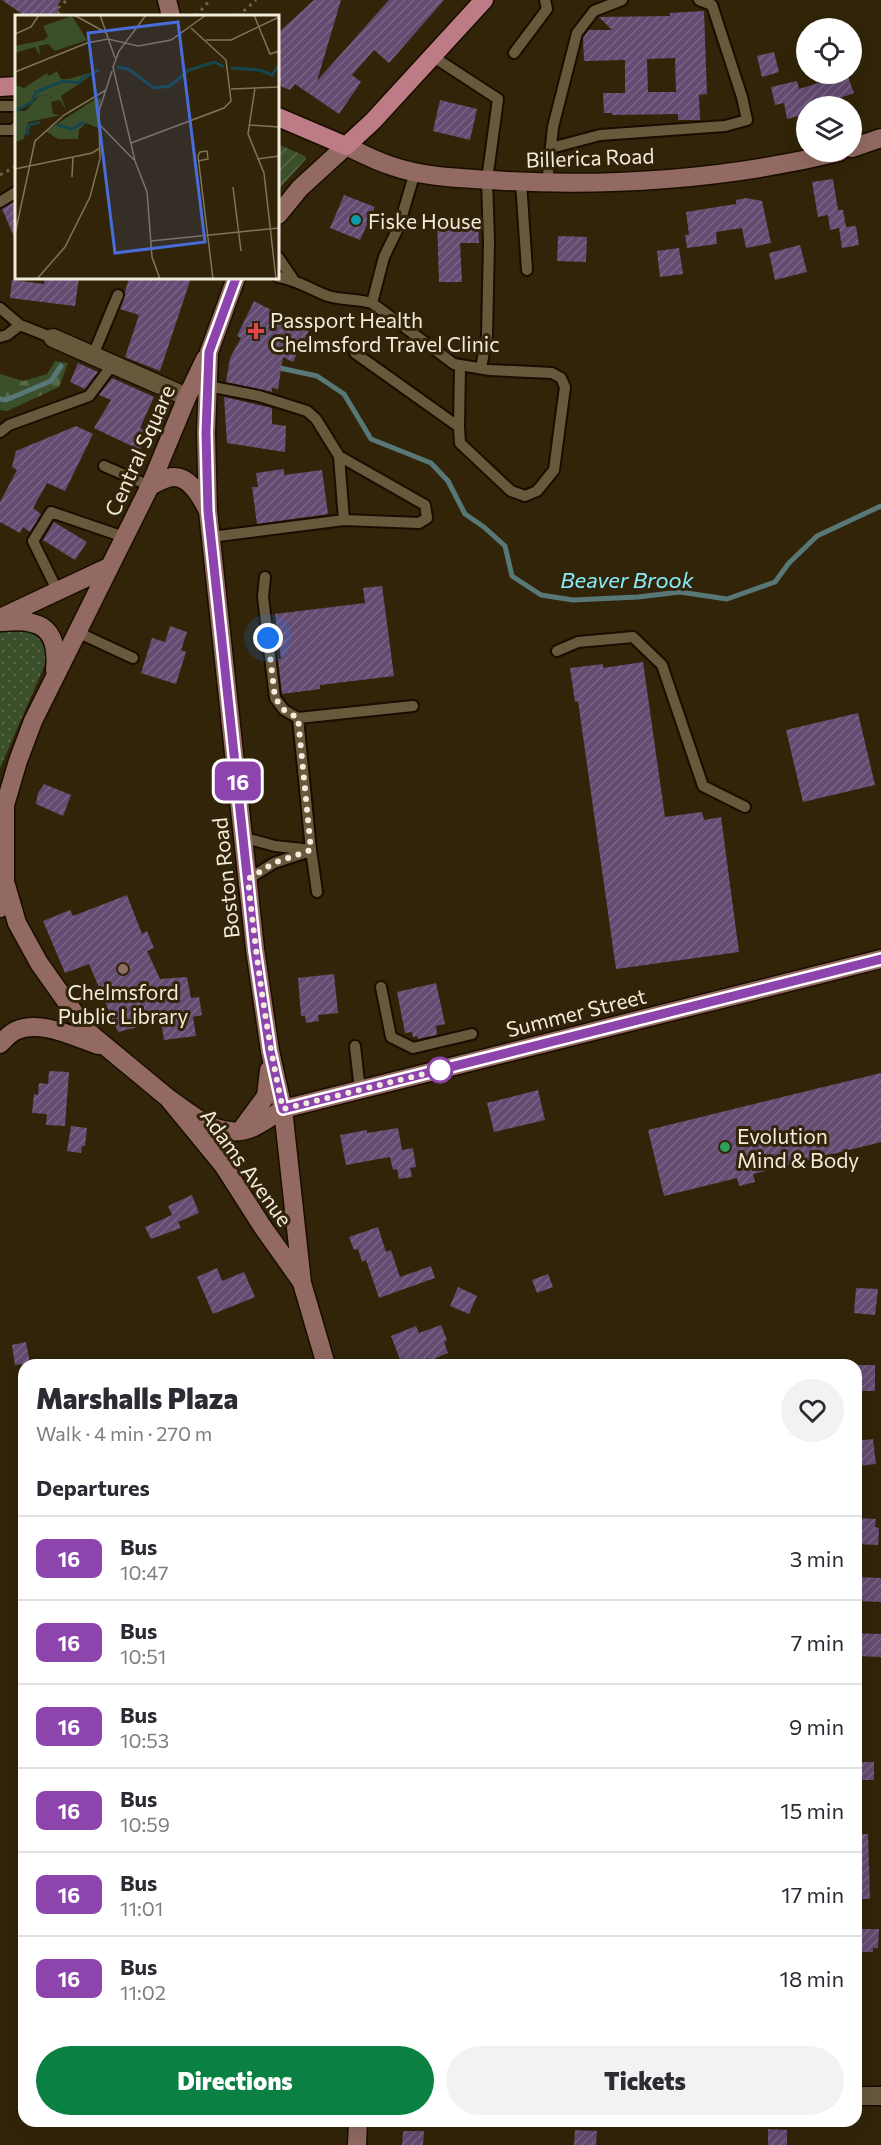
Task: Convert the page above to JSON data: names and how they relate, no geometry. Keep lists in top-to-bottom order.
{
  "streets": {
    "main road": [
      "Billerica Road",
      "Central Square",
      "Boston Road",
      "Summer Street",
      "Adams Avenue"
    ]
  },
  "crossings": [
    ["Central Square", "Boston Road"],
    ["Central Square", "Adams Avenue"],
    ["Boston Road", "Summer Street"],
    ["Boston Road", "Adams Avenue"]
  ],
  "water": ["Beaver Brook"],
  "places": {
    "other": ["Fiske House", "Chelmsford Public Library", "Evolution Mind & Body"],
    "health": ["Passport Health Chelmsford Travel Clinic"]
  },
  "lines": ["bus line 16"],
  "page": {
    "on_map": "16",
    "heading": [
      ["Marshalls Plaza", "Walk · 4 min · 270 m"],
      "Departures"
    ],
    "list": [
      {
        "mark": "16",
        "name": "Bus",
        "note": "10:47",
        "value": "3 min"
      },
      {
        "mark": "16",
        "name": "Bus",
        "note": "10:51",
        "value": "7 min"
      },
      {
        "mark": "16",
        "name": "Bus",
        "note": "10:53",
        "value": "9 min"
      },
      {
        "mark": "16",
        "name": "Bus",
        "note": "10:59",
        "value": "15 min"
      },
      {
        "mark": "16",
        "name": "Bus",
        "note": "11:01",
        "value": "17 min"
      },
      {
        "mark": "16",
        "name": "Bus",
        "note": "11:02",
        "value": "18 min"
      }
    ],
    "buttons": ["Directions", "Tickets"]
  }
}
